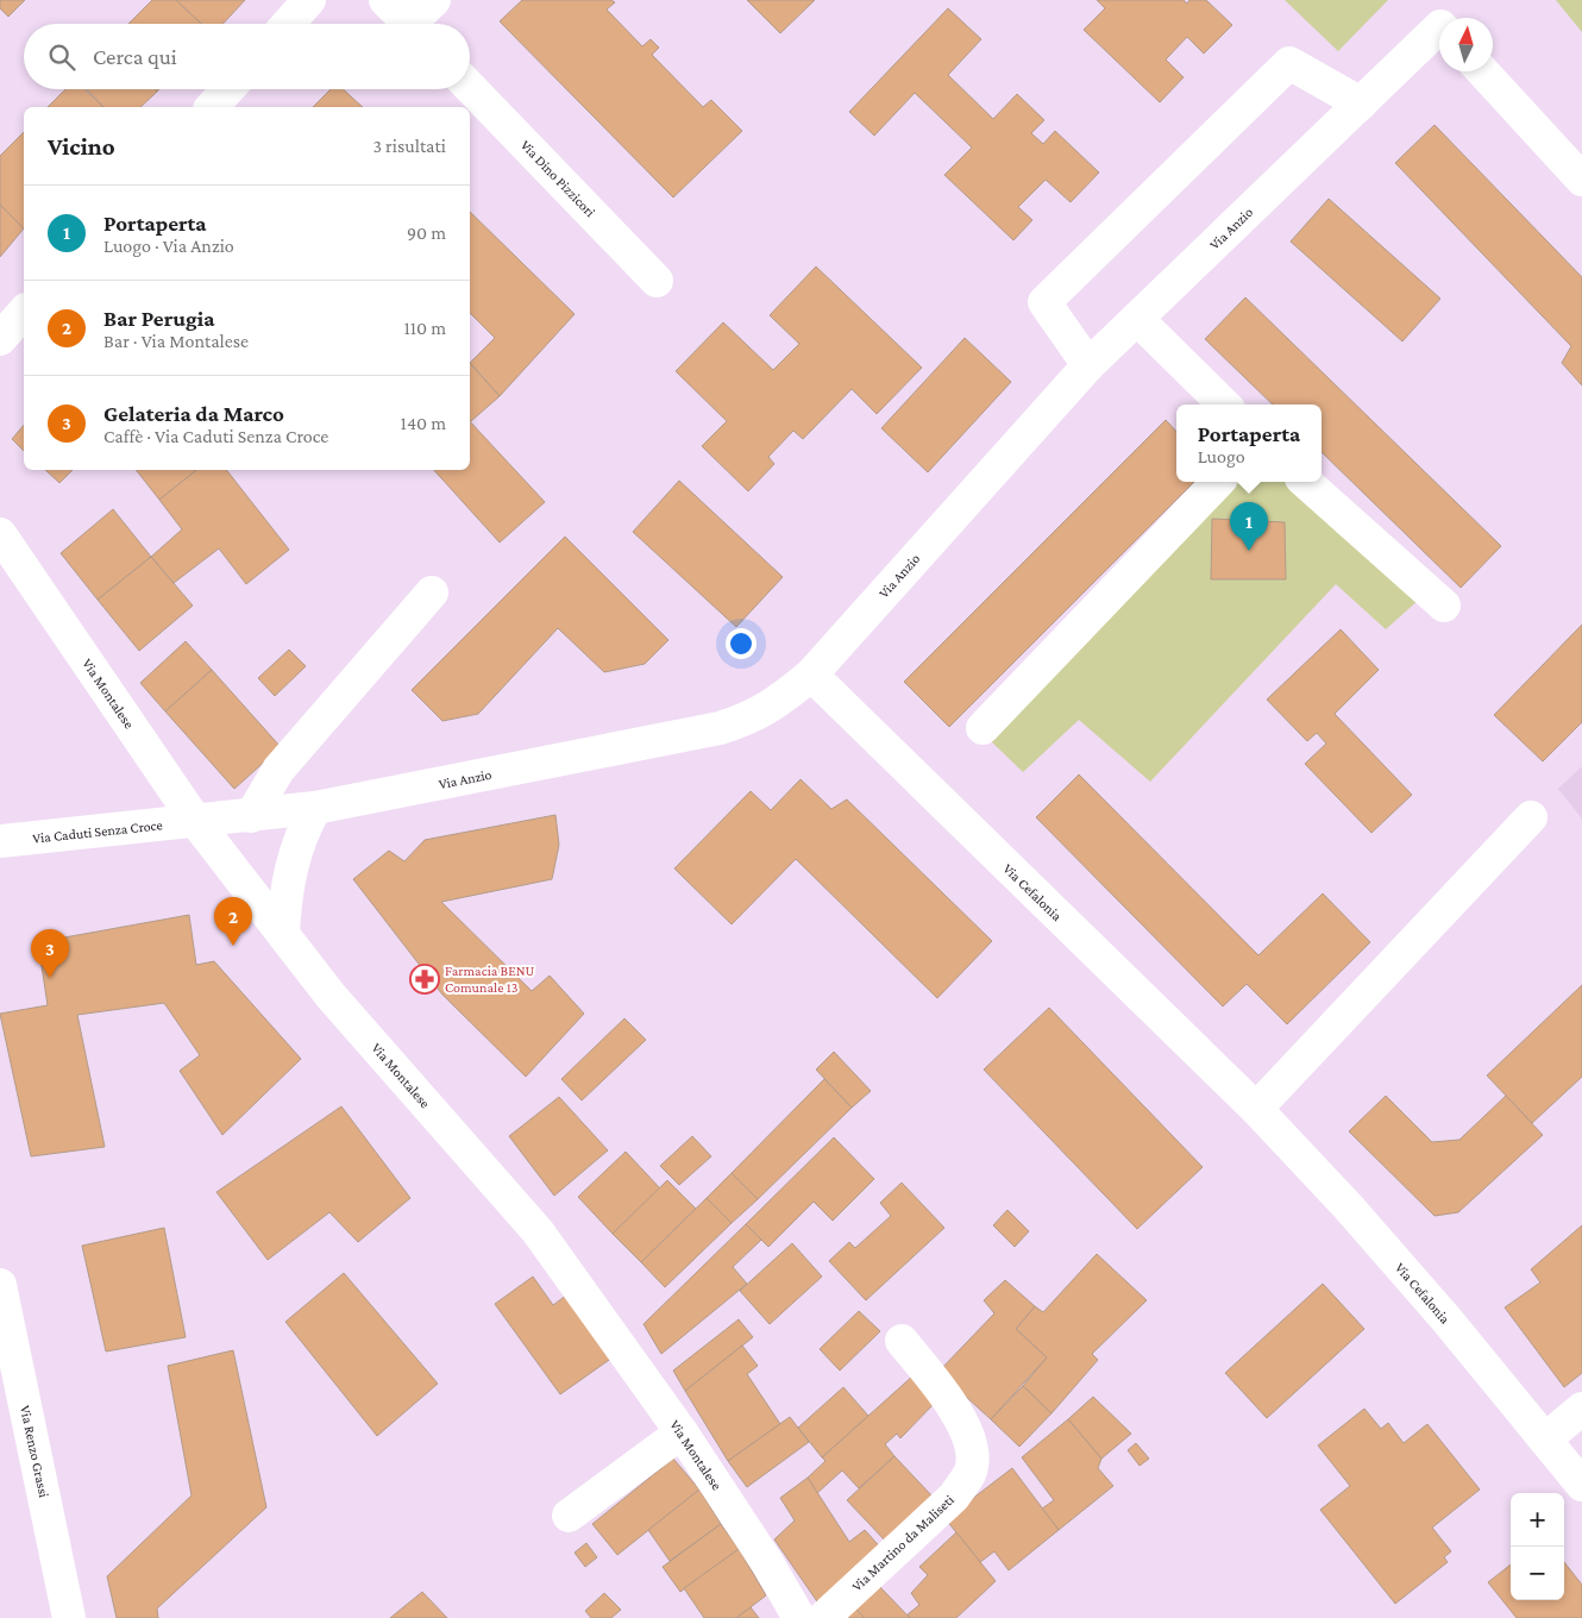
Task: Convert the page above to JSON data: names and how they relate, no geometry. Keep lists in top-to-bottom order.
{
  "streets": {
    "street": [
      "Via Dino Pizzicori",
      "Via Anzio",
      "Via Montalese",
      "Via Caduti Senza Croce",
      "Via Cefalonia",
      "Via Renzo Grassi",
      "Via Martino da Maliseti"
    ]
  },
  "crossings": [
    ["Via Anzio", "Via Montalese"],
    ["Via Anzio", "Via Caduti Senza Croce"],
    ["Via Anzio", "Via Cefalonia"],
    ["Via Montalese", "Via Caduti Senza Croce"]
  ],
  "places": {
    "pharmacy": ["Farmacia BENU Comunale 13"]
  },
  "north": "top",
  "page": {
    "search": "Cerca qui",
    "heading": ["Vicino", "3 risultati"],
    "list": [
      {
        "mark": "1",
        "name": "Portaperta",
        "note": "Luogo · Via Anzio",
        "value": "90 m"
      },
      {
        "mark": "2",
        "name": "Bar Perugia",
        "note": "Bar · Via Montalese",
        "value": "110 m"
      },
      {
        "mark": "3",
        "name": "Gelateria da Marco",
        "note": "Caffè · Via Caduti Senza Croce",
        "value": "140 m"
      }
    ],
    "popup": ["Portaperta", "Luogo"],
    "pins": ["1", "2", "3"],
    "map_buttons": ["+", "−"]
  }
}
